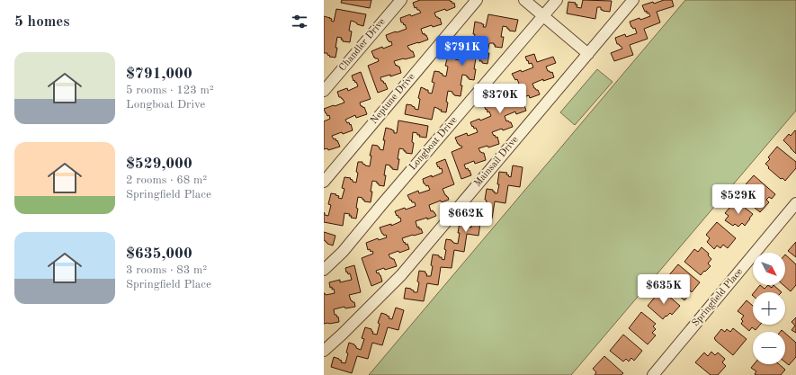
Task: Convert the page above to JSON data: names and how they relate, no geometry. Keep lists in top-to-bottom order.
{
  "streets": {
    "street": [
      "Chandler Drive",
      "Neptune Drive",
      "Longboat Drive",
      "Mainsail Drive",
      "Springfield Place"
    ]
  },
  "north": "bottom right",
  "page": {
    "heading": "5 homes",
    "price": [
      "$791K",
      "$370K",
      "$529K",
      "$662K",
      "$635K"
    ],
    "list": [
      {
        "name": "$791,000",
        "note": "5 rooms · 123 m² · Longboat Drive"
      },
      {
        "name": "$529,000",
        "note": "2 rooms · 68 m² · Springfield Place"
      },
      {
        "name": "$635,000",
        "note": "3 rooms · 83 m² · Springfield Place"
      }
    ],
    "map_buttons": ["+", "−"]
  }
}
